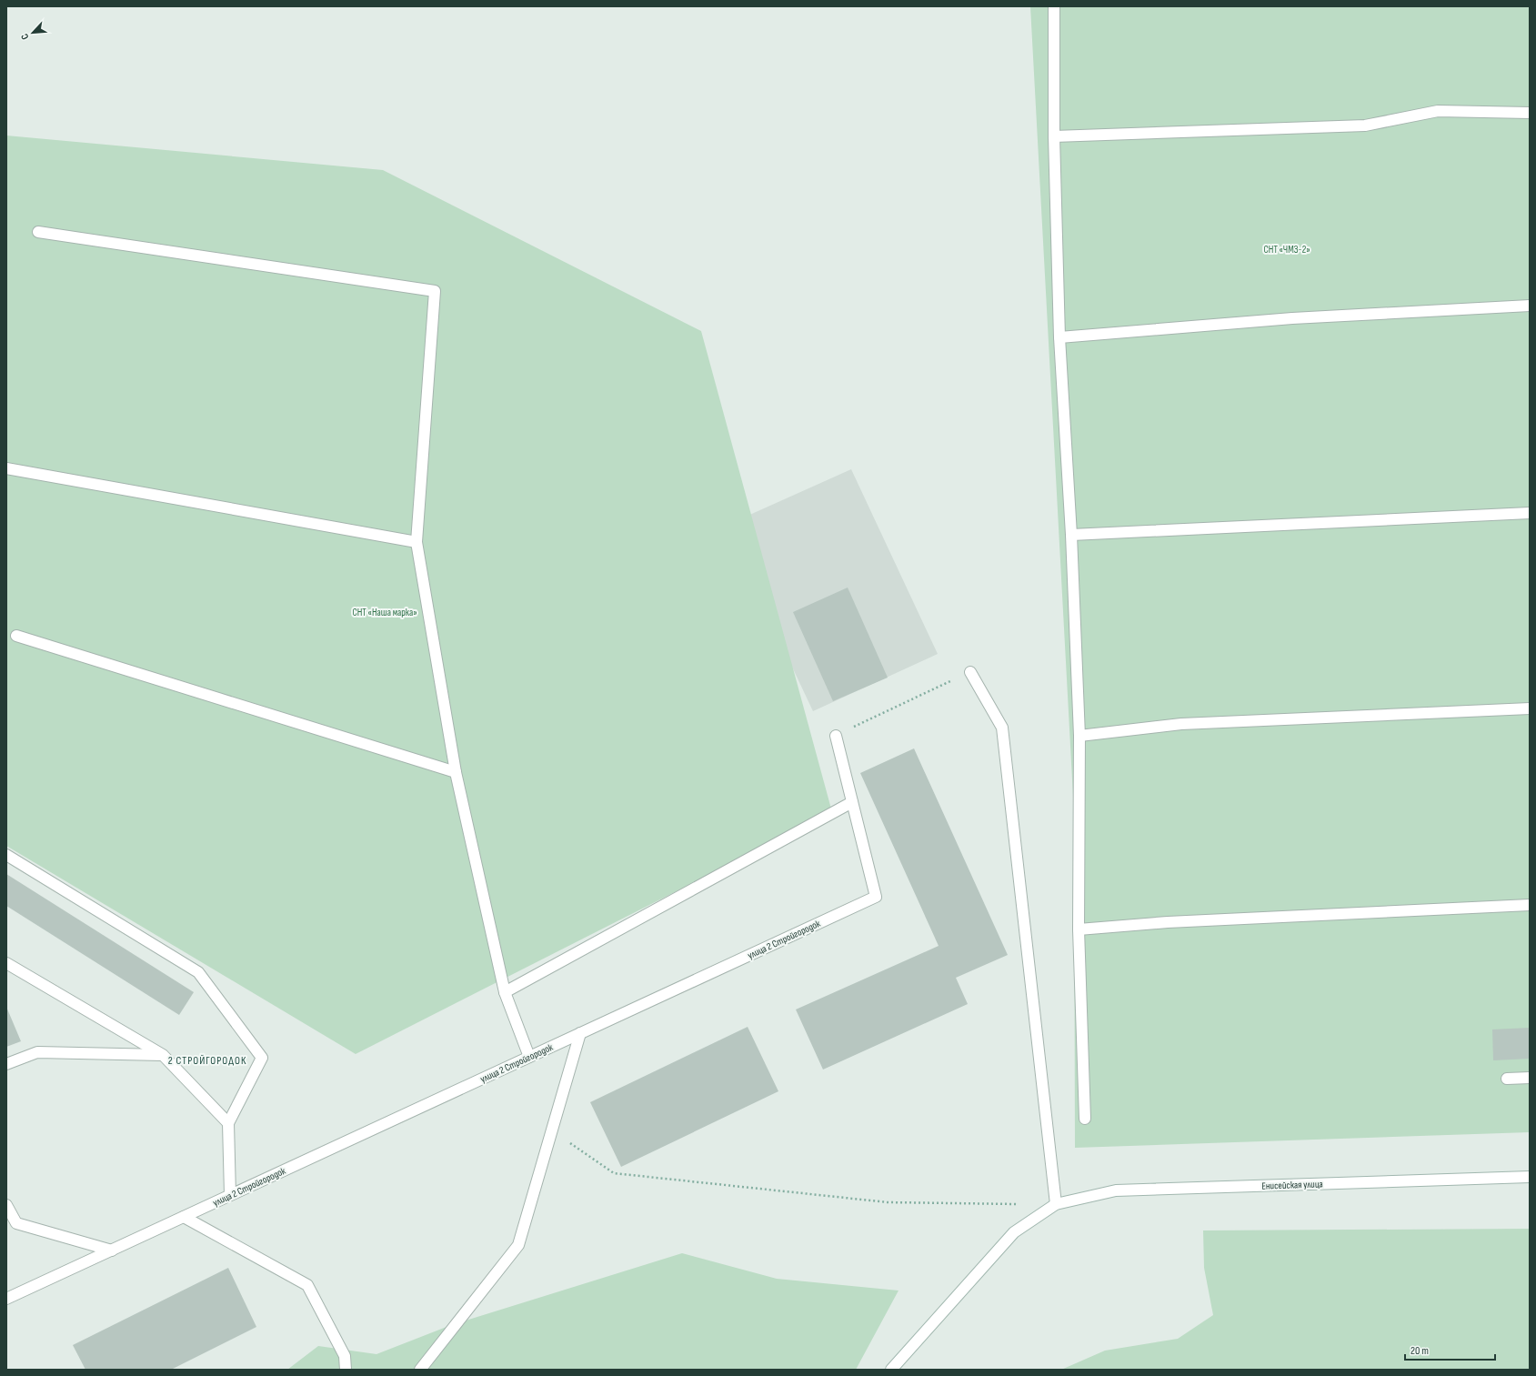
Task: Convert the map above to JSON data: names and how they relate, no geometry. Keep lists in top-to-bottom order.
{
  "streets": {
    "street": ["улица 2 Стройгородок", "Енисейская улица"]
  },
  "districts": ["2 СТРОЙГОРОДОК"],
  "parks": ["СНТ «ЧМЗ-2»", "СНТ «Наша марка»"],
  "scale_bar": "20 m",
  "north": "bottom left"
}
